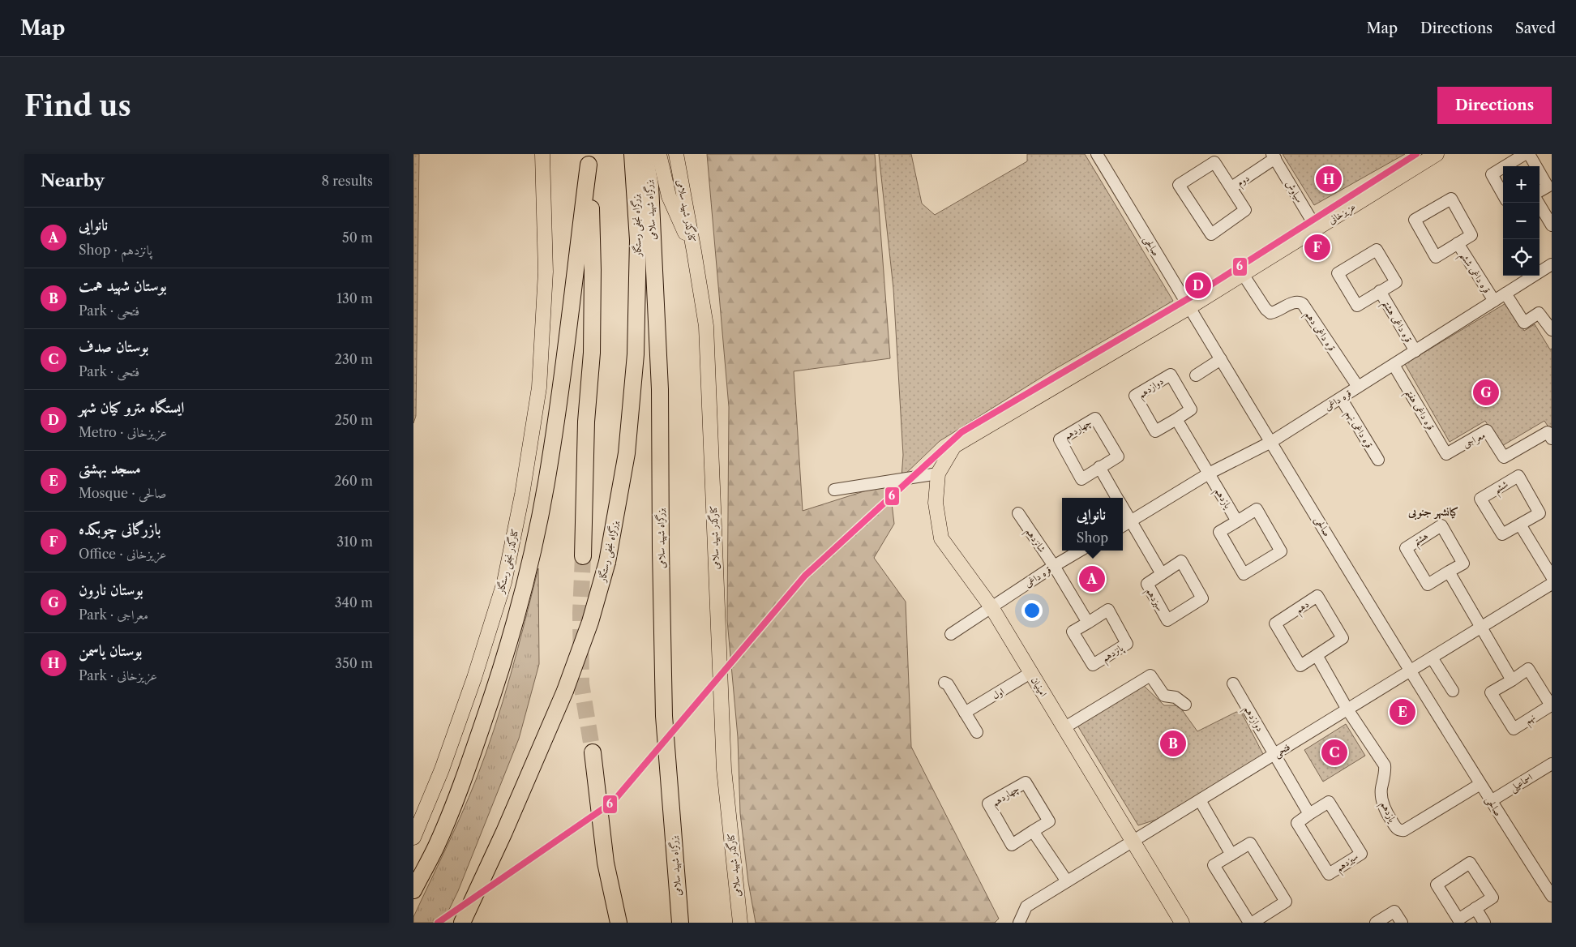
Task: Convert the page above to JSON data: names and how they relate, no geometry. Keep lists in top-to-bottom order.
{
  "streets": {
    "highway": ["بزرگراه شهید سلامی", "بزرگراه نجفی رستگار"],
    "main road": [
      "کنارگذر شهید سلامی",
      "عزیزخانی",
      "کنارگذر نجفی رستگار",
      "امینیان"
    ],
    "street": [
      "دوم",
      "سیاوش",
      "صالحی",
      "قره داغی ششم",
      "قره داغی هشتم",
      "قره داغی دهم",
      "دوازدهم",
      "قره داغی",
      "قره داغی هفتم",
      "چهاردهم",
      "قره داغی نهم",
      "معراجی",
      "ششم",
      "یازدهم",
      "هشتم",
      "شانزدهم",
      "سیزدهم",
      "دهم",
      "پانزدهم",
      "اول",
      "نهم",
      "فتحی",
      "اسماعیلی"
    ]
  },
  "crossings": [
    ["دوم", "سیاوش"],
    ["سیاوش", "عزیزخانی"],
    ["عزیزخانی", "صالحی"],
    ["عزیزخانی", "قره داغی دهم"],
    ["عزیزخانی", "امینیان"],
    ["صالحی", "قره داغی"],
    ["صالحی", "یازدهم"],
    ["صالحی", "فتحی"],
    ["صالحی", "اسماعیلی"],
    ["قره داغی ششم", "قره داغی"],
    ["قره داغی هشتم", "قره داغی"],
    ["قره داغی دهم", "قره داغی"],
    ["دوازدهم", "فتحی"],
    ["قره داغی", "قره داغی هفتم"],
    ["قره داغی", "قره داغی نهم"],
    ["قره داغی", "یازدهم"],
    ["قره داغی", "شانزدهم"],
    ["قره داغی", "سیزدهم"],
    ["قره داغی", "امینیان"],
    ["قره داغی هفتم", "معراجی"],
    ["یازدهم", "فتحی"],
    ["امینیان", "اول"],
    ["امینیان", "فتحی"]
  ],
  "districts": ["کیانشهر جنوبی"],
  "lines": ["transit line 6"],
  "page": {
    "header": "Map",
    "nav": ["Map", "Directions", "Saved"],
    "buttons": "Directions",
    "title": "Find us",
    "heading": ["Nearby", "8 results"],
    "pins": [
      "H",
      "F",
      "D",
      "G",
      "A",
      "E",
      "B",
      "C"
    ],
    "map_buttons": ["+", "−"],
    "list": [
      {
        "mark": "A",
        "name": "نانوایی",
        "note": "Shop · پانزدهم",
        "value": "50 m"
      },
      {
        "mark": "B",
        "name": "بوستان شهید همت",
        "note": "Park · فتحی",
        "value": "130 m"
      },
      {
        "mark": "C",
        "name": "بوستان صدف",
        "note": "Park · فتحی",
        "value": "230 m"
      },
      {
        "mark": "D",
        "name": "ایستگاه مترو کیان شهر",
        "note": "Metro · عزیزخانی",
        "value": "250 m"
      },
      {
        "mark": "E",
        "name": "مسجد بهشتی",
        "note": "Mosque · صالحی",
        "value": "260 m"
      },
      {
        "mark": "F",
        "name": "بازرگانی چوبکده",
        "note": "Office · عزیزخانی",
        "value": "310 m"
      },
      {
        "mark": "G",
        "name": "بوستان نارون",
        "note": "Park · معراجی",
        "value": "340 m"
      },
      {
        "mark": "H",
        "name": "بوستان یاسمن",
        "note": "Park · عزیزخانی",
        "value": "350 m"
      }
    ],
    "popup": ["نانوایی", "Shop"]
  }
}
